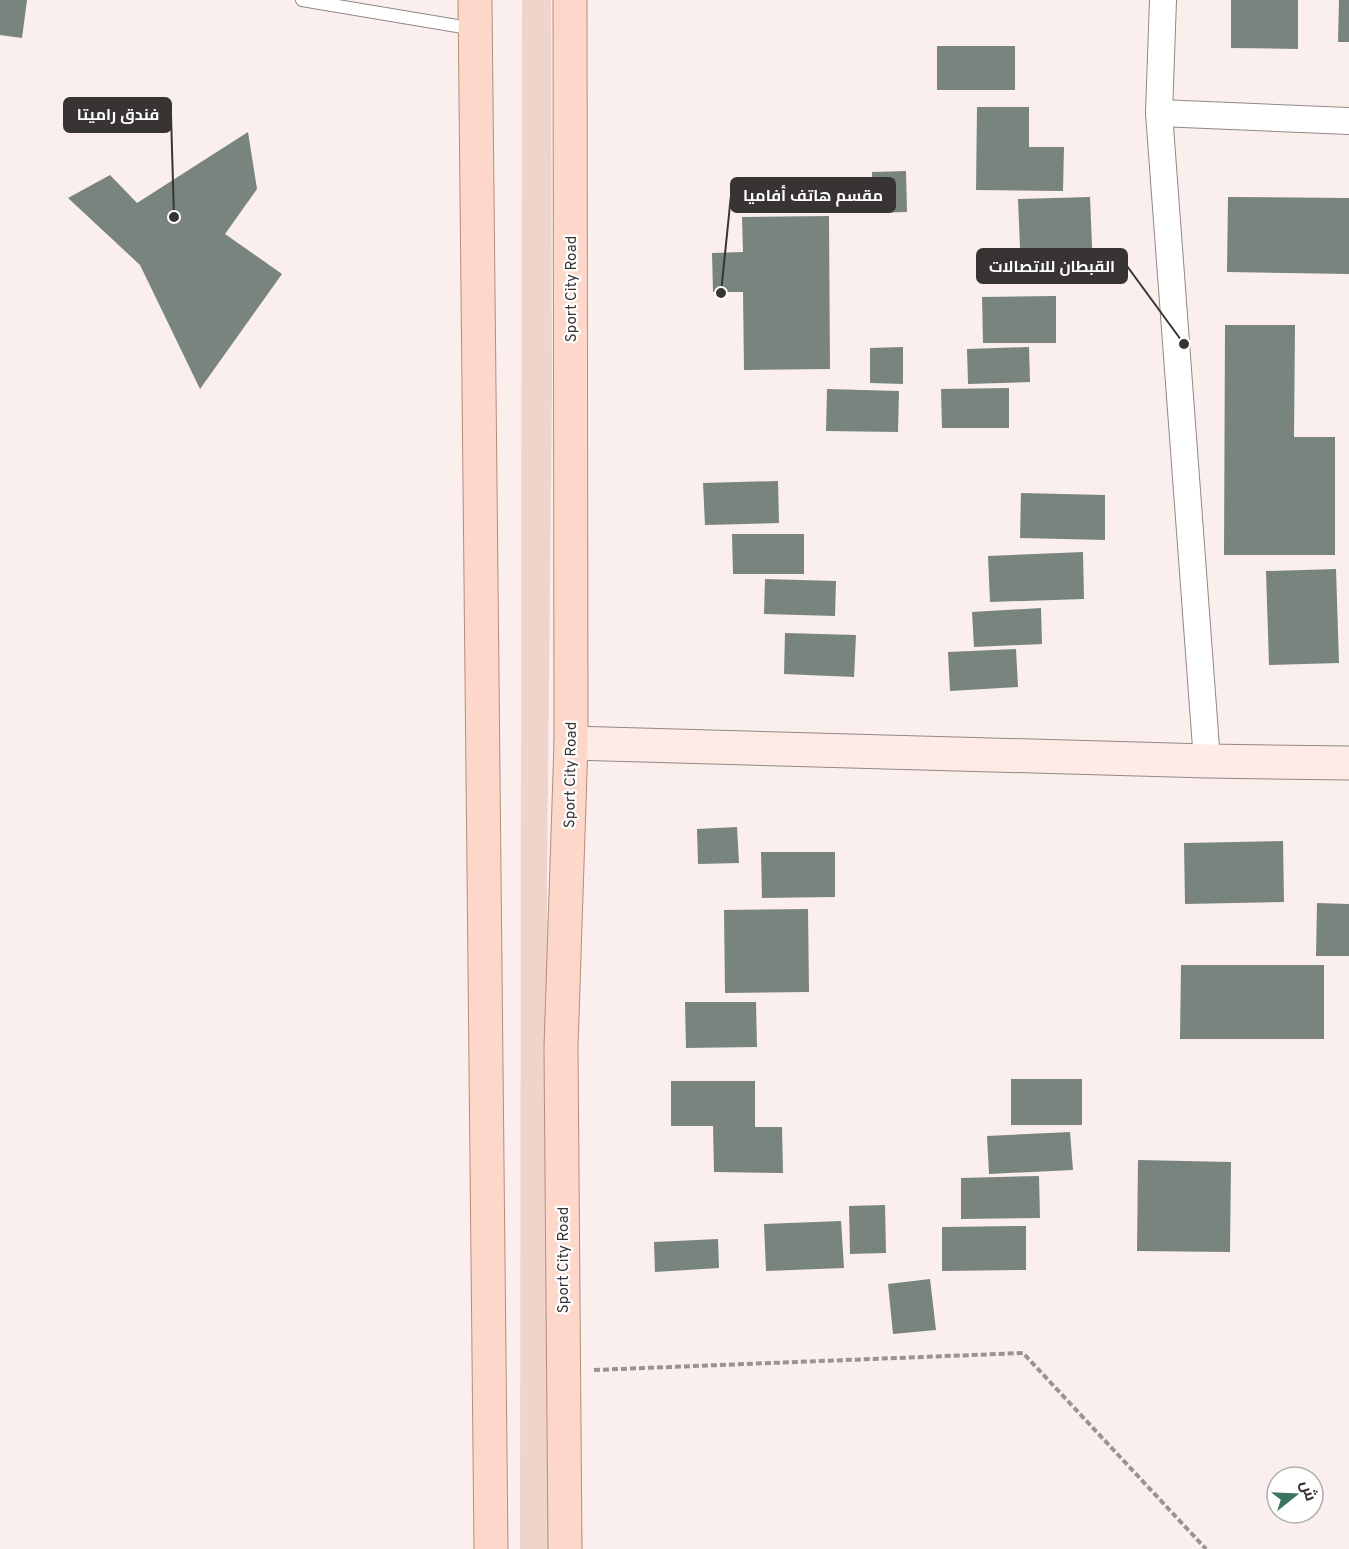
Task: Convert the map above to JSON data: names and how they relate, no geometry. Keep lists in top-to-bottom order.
{
  "streets": {
    "main road": ["Sport City Road"]
  },
  "places": ["فندق راميتا", "مقسم هاتف أفاميا", "القبطان للاتصالات"],
  "north": "right"
}
